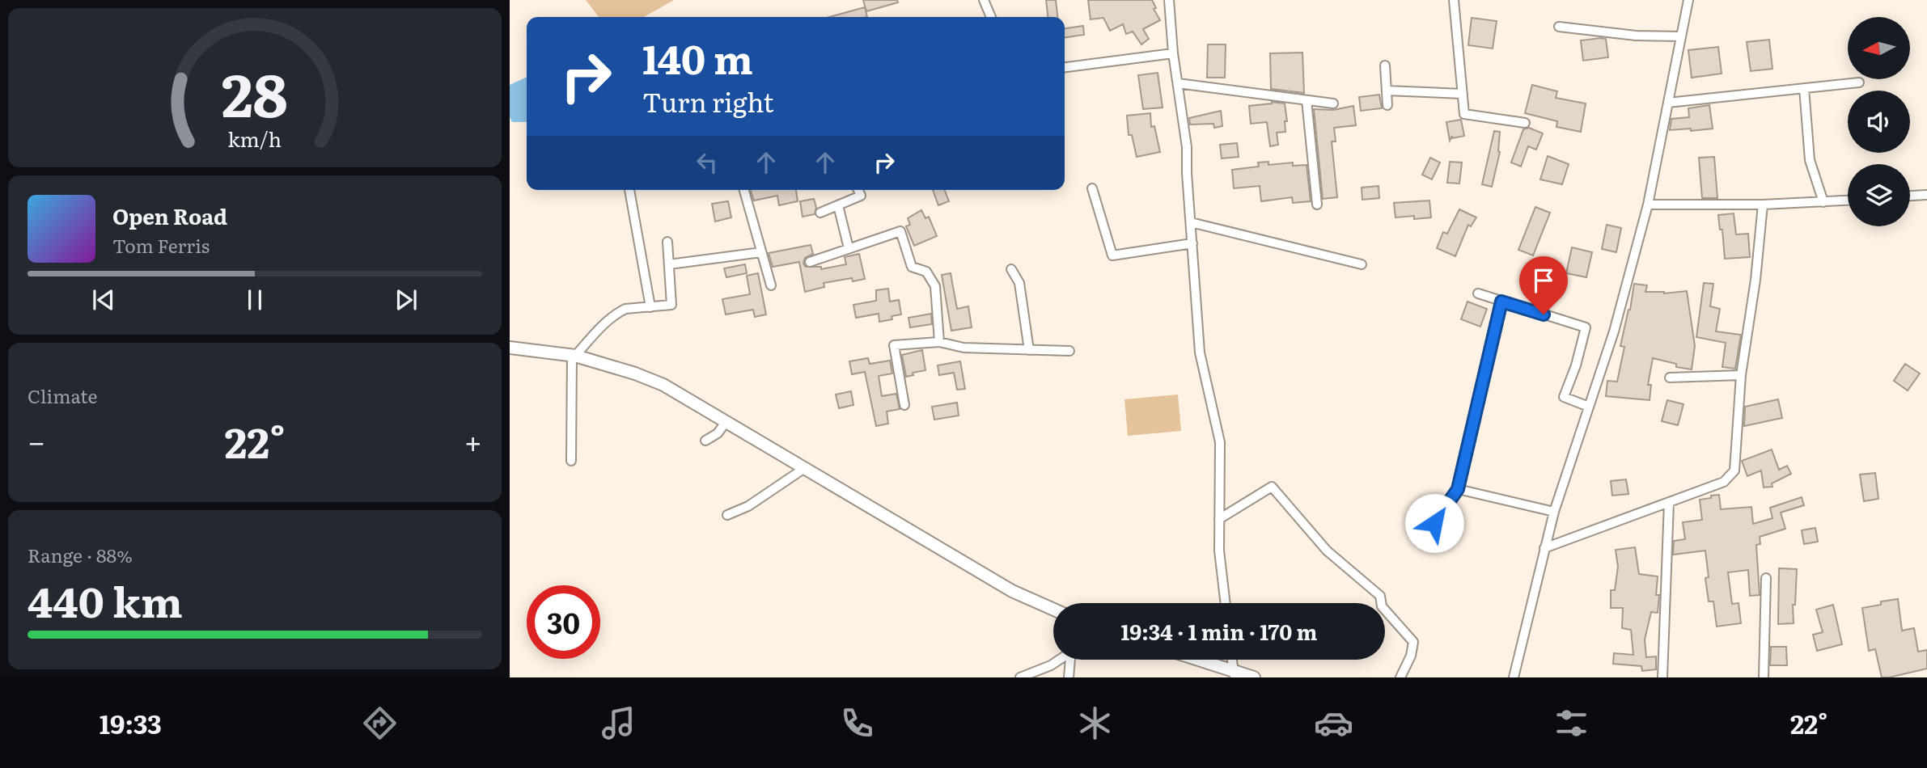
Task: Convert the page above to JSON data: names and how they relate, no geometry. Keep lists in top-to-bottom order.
{
  "north": "left",
  "page": {
    "turn": ["140 m", "Turn right"],
    "song": ["Open Road", "Tom Ferris"],
    "tile": [
      "Climate",
      ["Range · 88%", "440 km"]
    ],
    "heat": ["−", "22°", "+"],
    "limit": "30",
    "trip": "19:34 · 1 min · 170 m",
    "tabs": ["19:33", "22°"],
    "gauge": ["28", "km/h"]
  }
}
